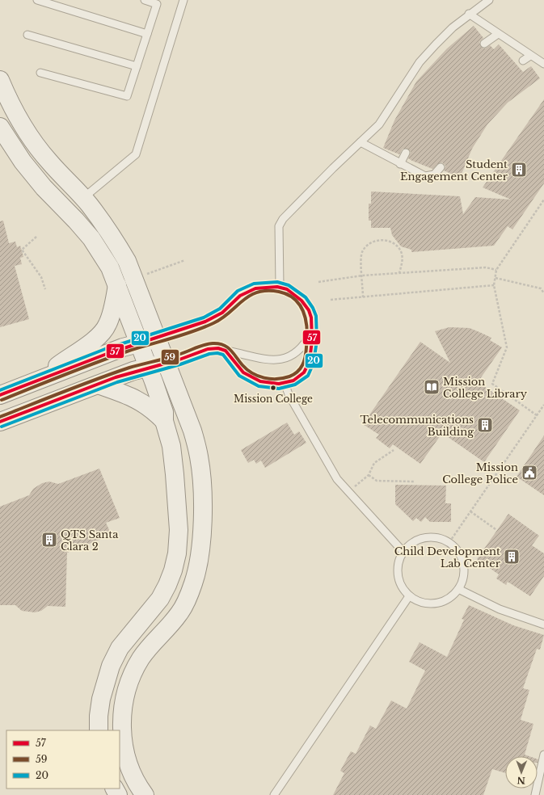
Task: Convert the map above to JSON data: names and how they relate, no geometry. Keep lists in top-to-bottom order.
{
  "places": {
    "building": [
      "Student Engagement Center",
      "Telecommunications Building",
      "QTS Santa Clara 2",
      "Child Development Lab Center"
    ],
    "library": ["Mission College Library"],
    "other": ["Mission College"],
    "public building": ["Mission College Police"]
  },
  "lines": ["transit line 20", "transit line 57", "transit line 59"],
  "legend": ["57", "59", "20"],
  "north": "bottom"
}
